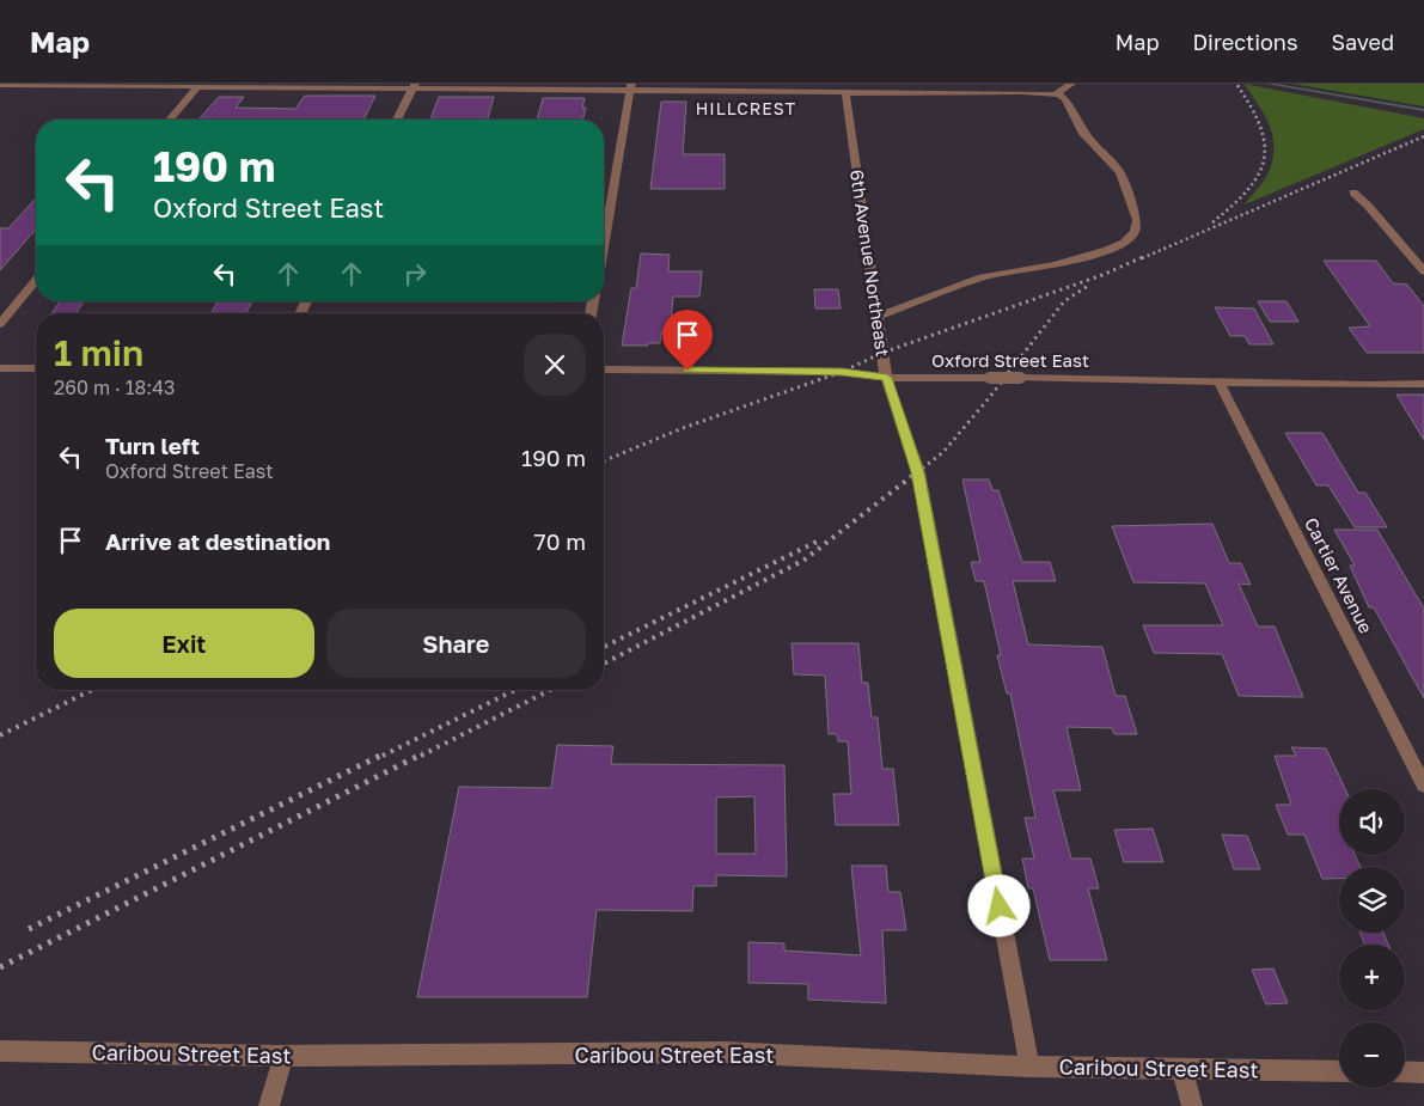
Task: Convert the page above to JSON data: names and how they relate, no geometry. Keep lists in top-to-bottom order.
{
  "streets": {
    "street": [
      "6th Avenue Northeast",
      "Oxford Street East",
      "Cartier Avenue",
      "Caribou Street East"
    ]
  },
  "crossings": [
    ["6th Avenue Northeast", "Oxford Street East"],
    ["6th Avenue Northeast", "Caribou Street East"],
    ["Oxford Street East", "Cartier Avenue"]
  ],
  "districts": ["HILLCREST"],
  "page": {
    "header": "Map",
    "nav": ["Map", "Directions", "Saved"],
    "turn": ["190 m", "Oxford Street East"],
    "heading": ["1 min", "260 m · 18:43"],
    "list": [
      {
        "name": "Turn left",
        "note": "Oxford Street East",
        "value": "190 m"
      },
      {
        "name": "Arrive at destination",
        "value": "70 m"
      }
    ],
    "buttons": ["Exit", "Share"],
    "map_buttons": ["+", "−"]
  }
}
